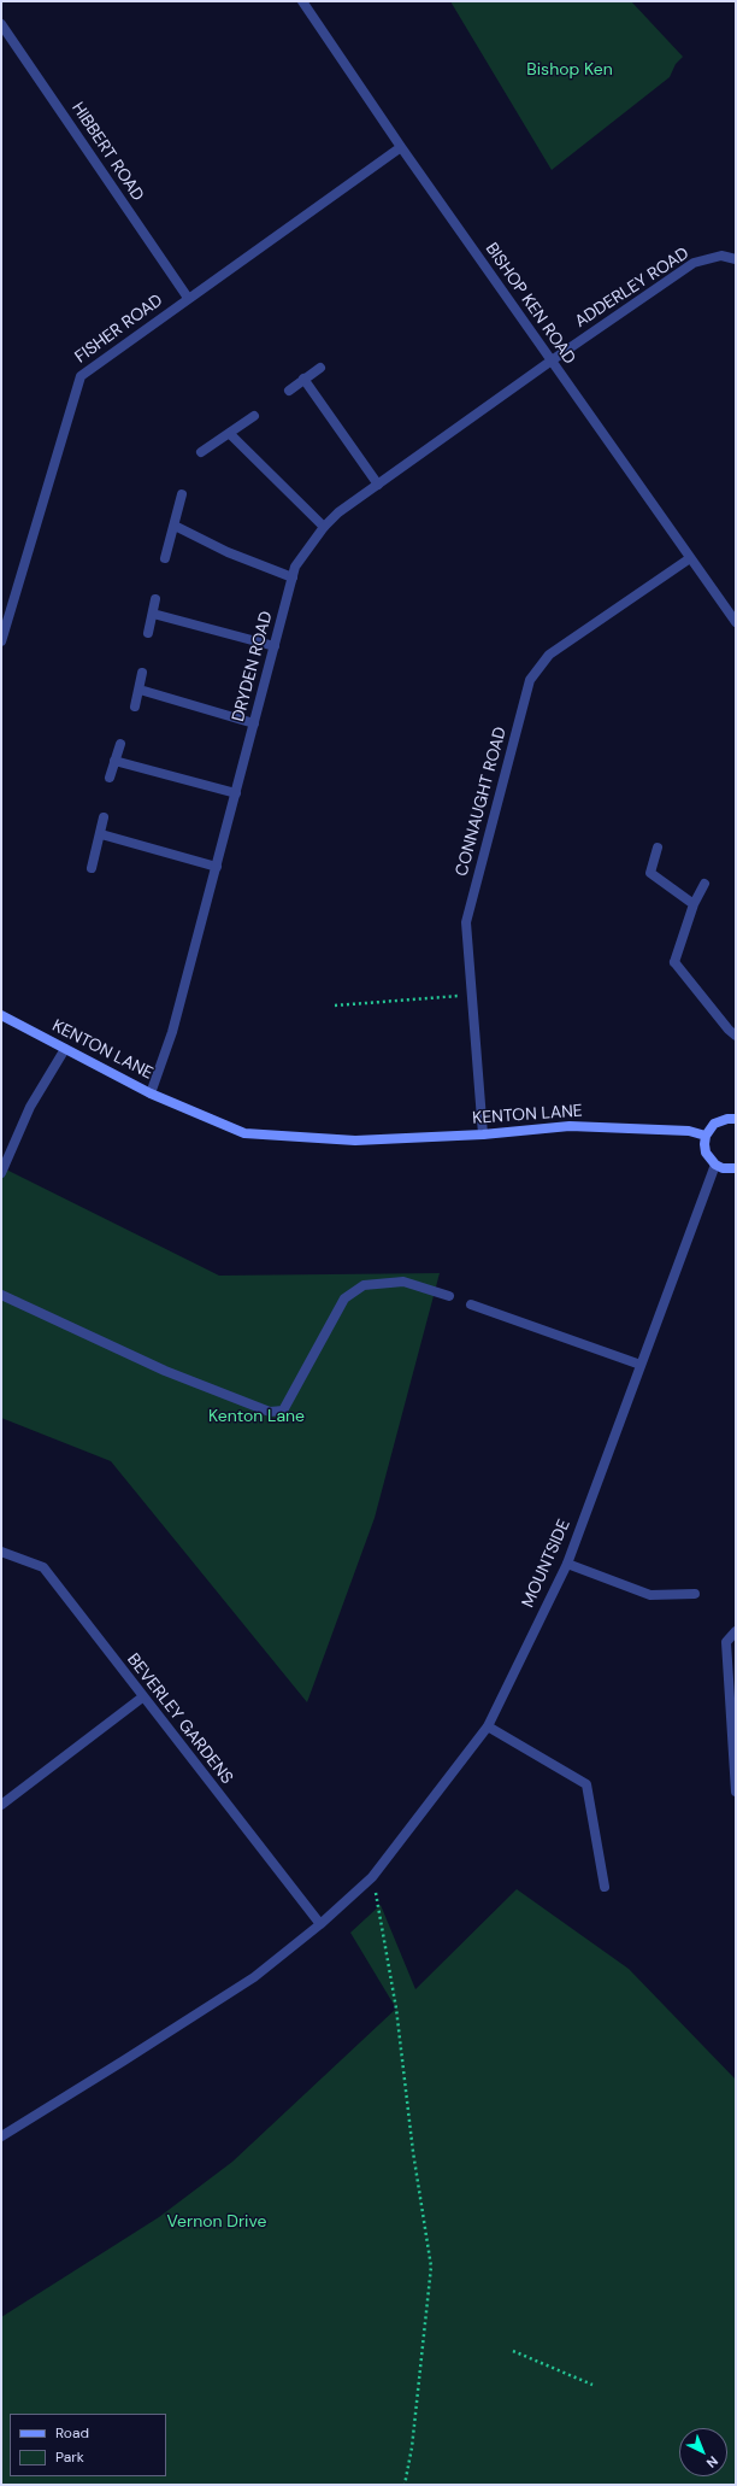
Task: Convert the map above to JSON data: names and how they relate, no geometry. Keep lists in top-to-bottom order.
{
  "streets": {
    "street": [
      "HIBBERT ROAD",
      "ADDERLEY ROAD",
      "BISHOP KEN ROAD",
      "FISHER ROAD",
      "DRYDEN ROAD",
      "CONNAUGHT ROAD",
      "KENTON LANE",
      "MOUNTSIDE",
      "BEVERLEY GARDENS"
    ]
  },
  "crossings": [
    ["HIBBERT ROAD", "FISHER ROAD"],
    ["ADDERLEY ROAD", "BISHOP KEN ROAD"],
    ["ADDERLEY ROAD", "DRYDEN ROAD"],
    ["BISHOP KEN ROAD", "FISHER ROAD"],
    ["BISHOP KEN ROAD", "DRYDEN ROAD"],
    ["BISHOP KEN ROAD", "CONNAUGHT ROAD"],
    ["DRYDEN ROAD", "KENTON LANE"],
    ["CONNAUGHT ROAD", "KENTON LANE"],
    ["MOUNTSIDE", "BEVERLEY GARDENS"]
  ],
  "parks": ["Bishop Ken", "Kenton Lane", "Vernon Drive"],
  "legend": ["Road", "Park"],
  "north": "bottom right"
}
